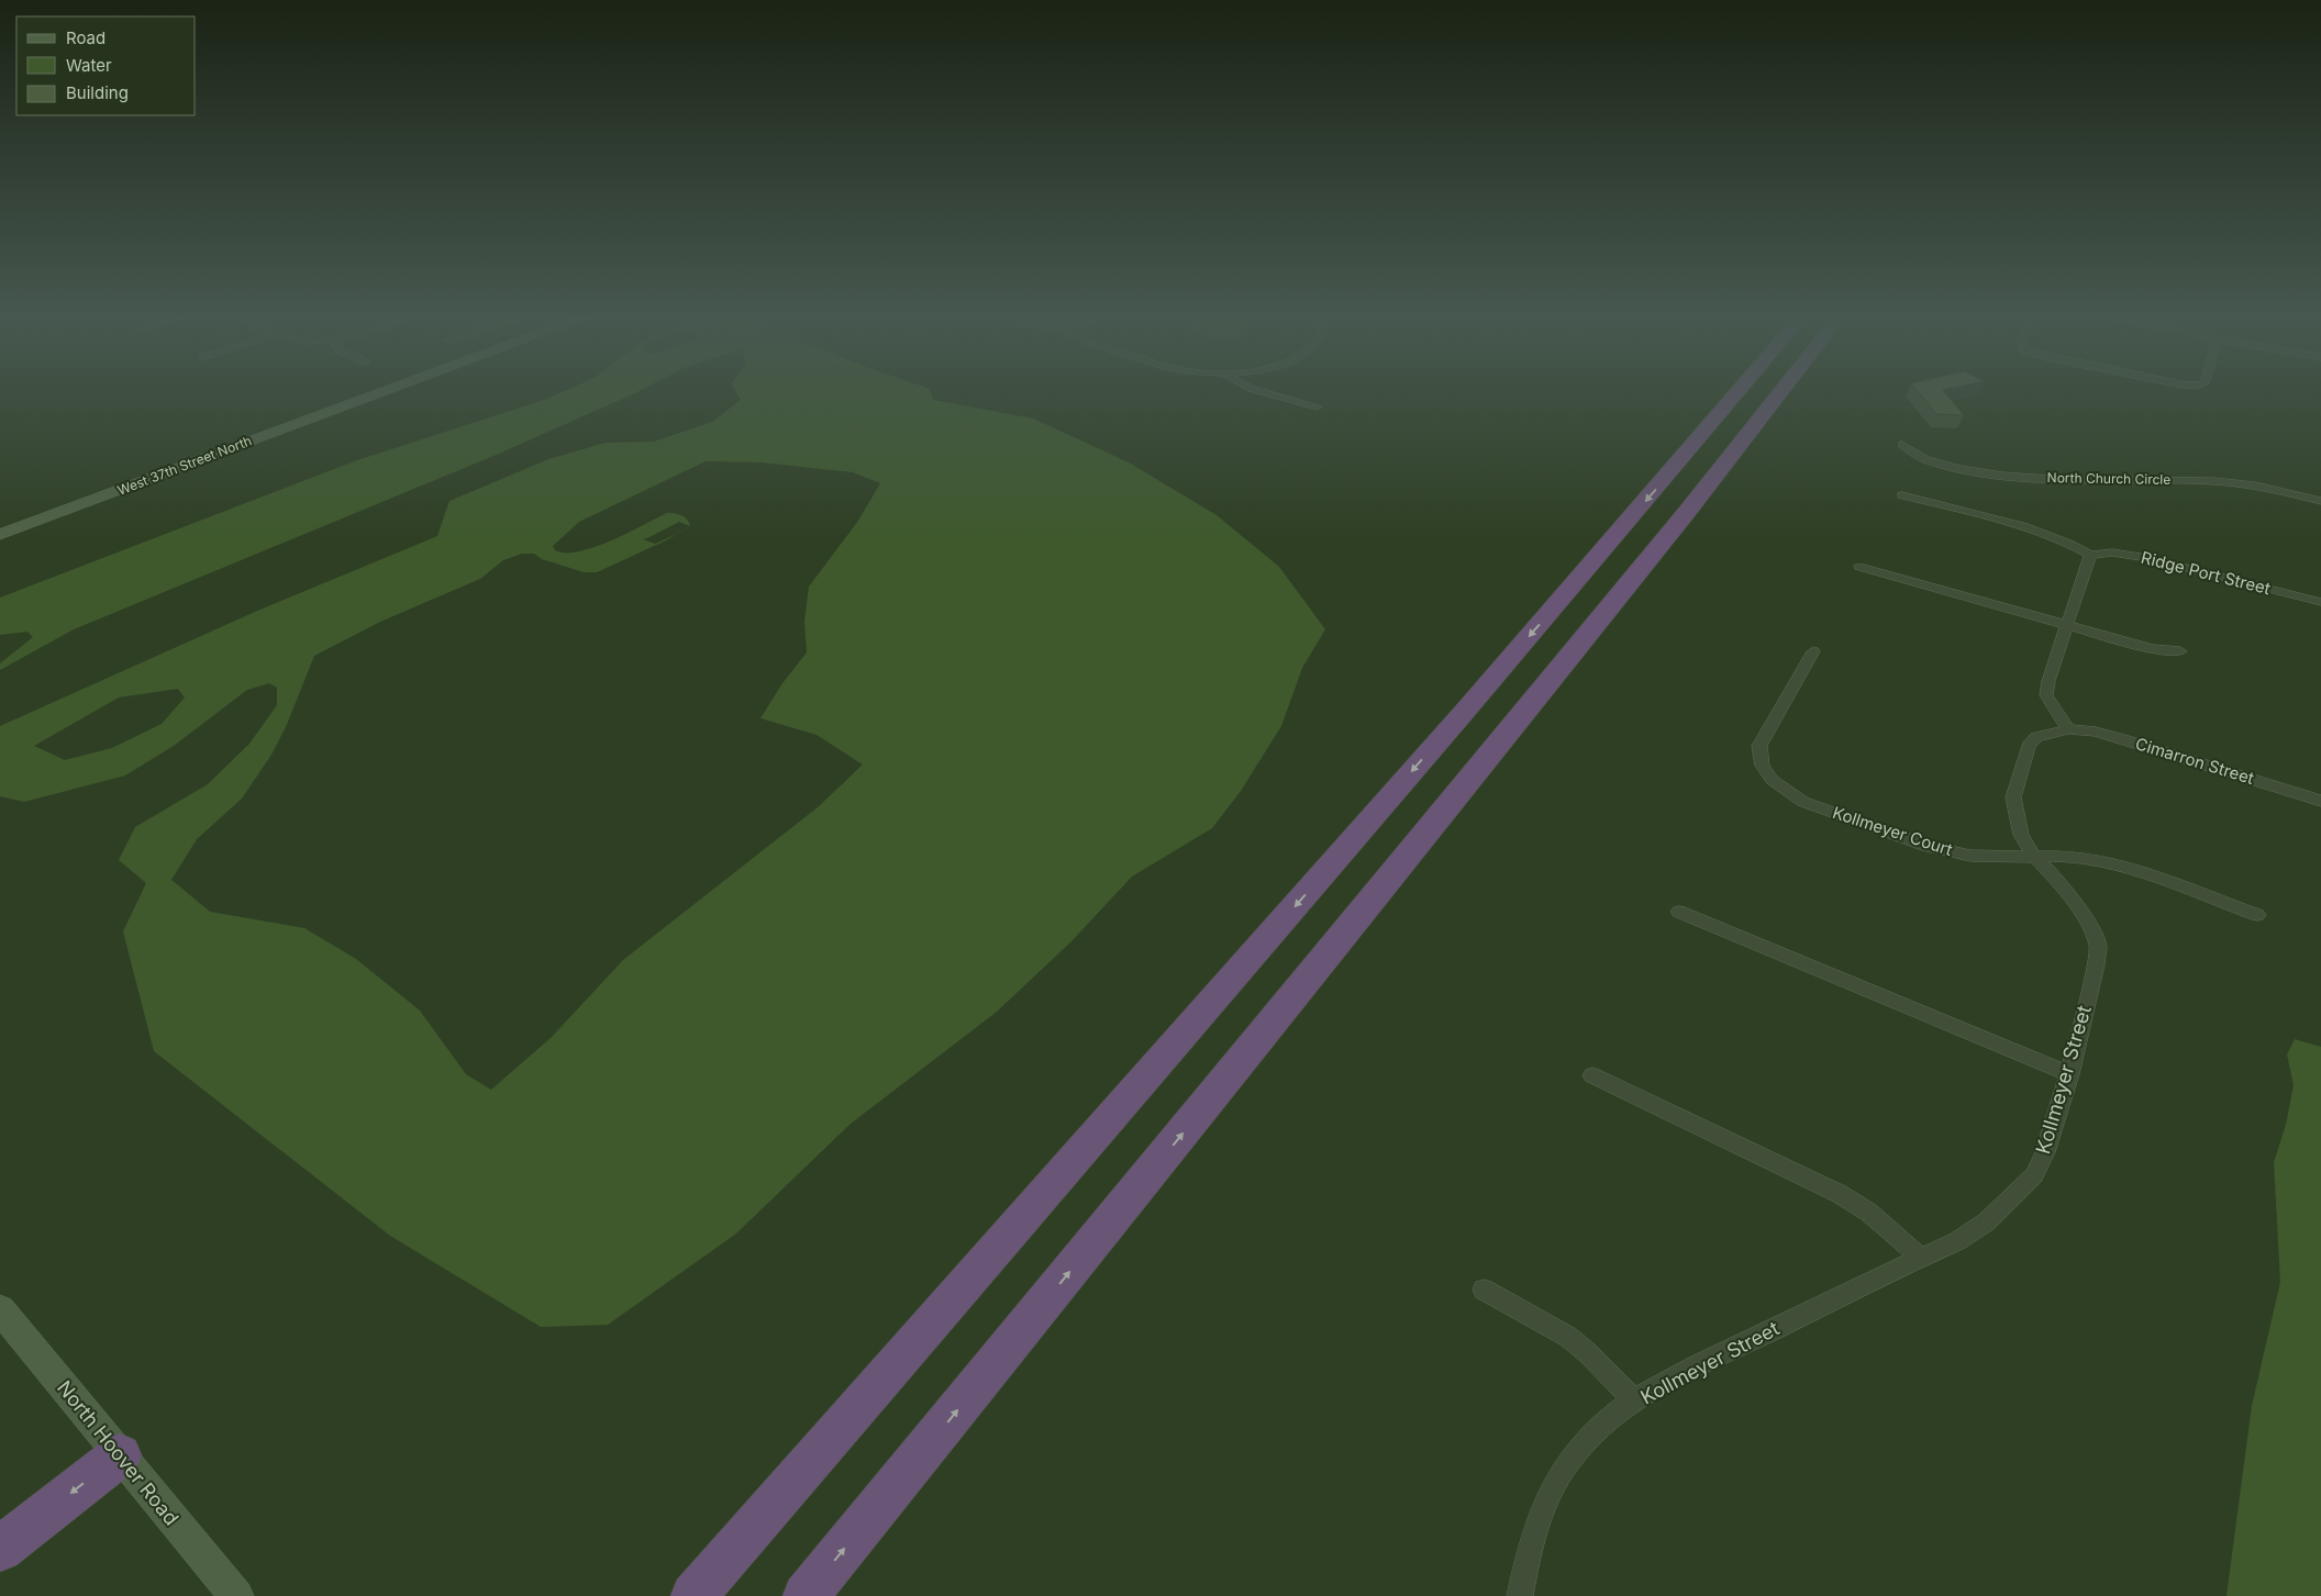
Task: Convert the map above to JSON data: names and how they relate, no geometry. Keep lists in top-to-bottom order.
{
  "streets": {
    "street": [
      "West 37th Street North",
      "North Church Circle",
      "Ridge Port Street",
      "Cimarron Street",
      "Kollmeyer Court",
      "Kollmeyer Street",
      "North Hoover Road"
    ]
  },
  "crossings": [
    ["Cimarron Street", "Kollmeyer Street"],
    ["Kollmeyer Court", "Kollmeyer Street"]
  ],
  "legend": ["Road", "Water", "Building"]
}
